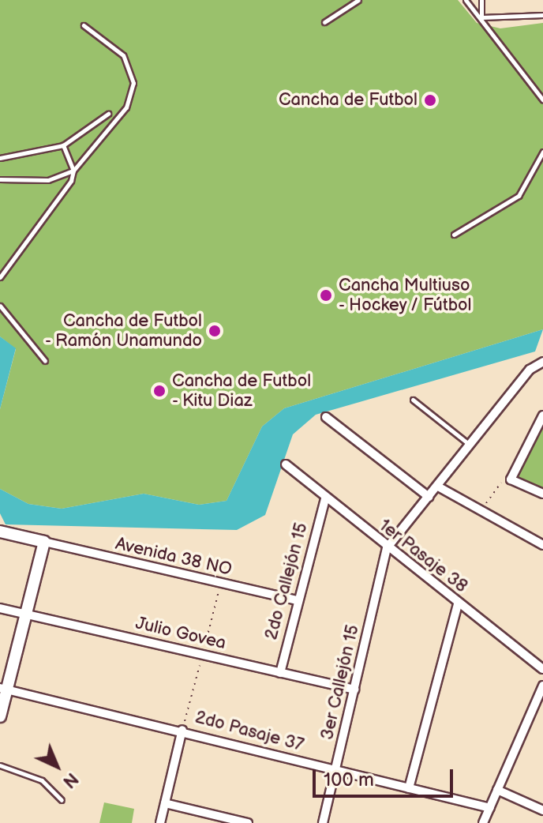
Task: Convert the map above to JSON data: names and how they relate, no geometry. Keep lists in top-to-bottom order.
{
  "streets": {
    "street": [
      "1er Pasaje 38",
      "Avenida 38 NO",
      "2do Callejón 15",
      "Julio Govea",
      "3er Callejón 15",
      "2do Pasaje 37"
    ]
  },
  "crossings": [
    ["1er Pasaje 38", "2do Callejón 15"],
    ["1er Pasaje 38", "3er Callejón 15"],
    ["Avenida 38 NO", "2do Callejón 15"],
    ["2do Callejón 15", "Julio Govea"],
    ["Julio Govea", "3er Callejón 15"],
    ["3er Callejón 15", "2do Pasaje 37"]
  ],
  "places": [
    "Cancha de Futbol",
    "Cancha Multiuso - Hockey / Fútbol",
    "Cancha de Futbol - Ramón Unamundo",
    "Cancha de Futbol - Kitu Diaz"
  ],
  "scale_bar": "100 m",
  "north": "bottom right"
}
